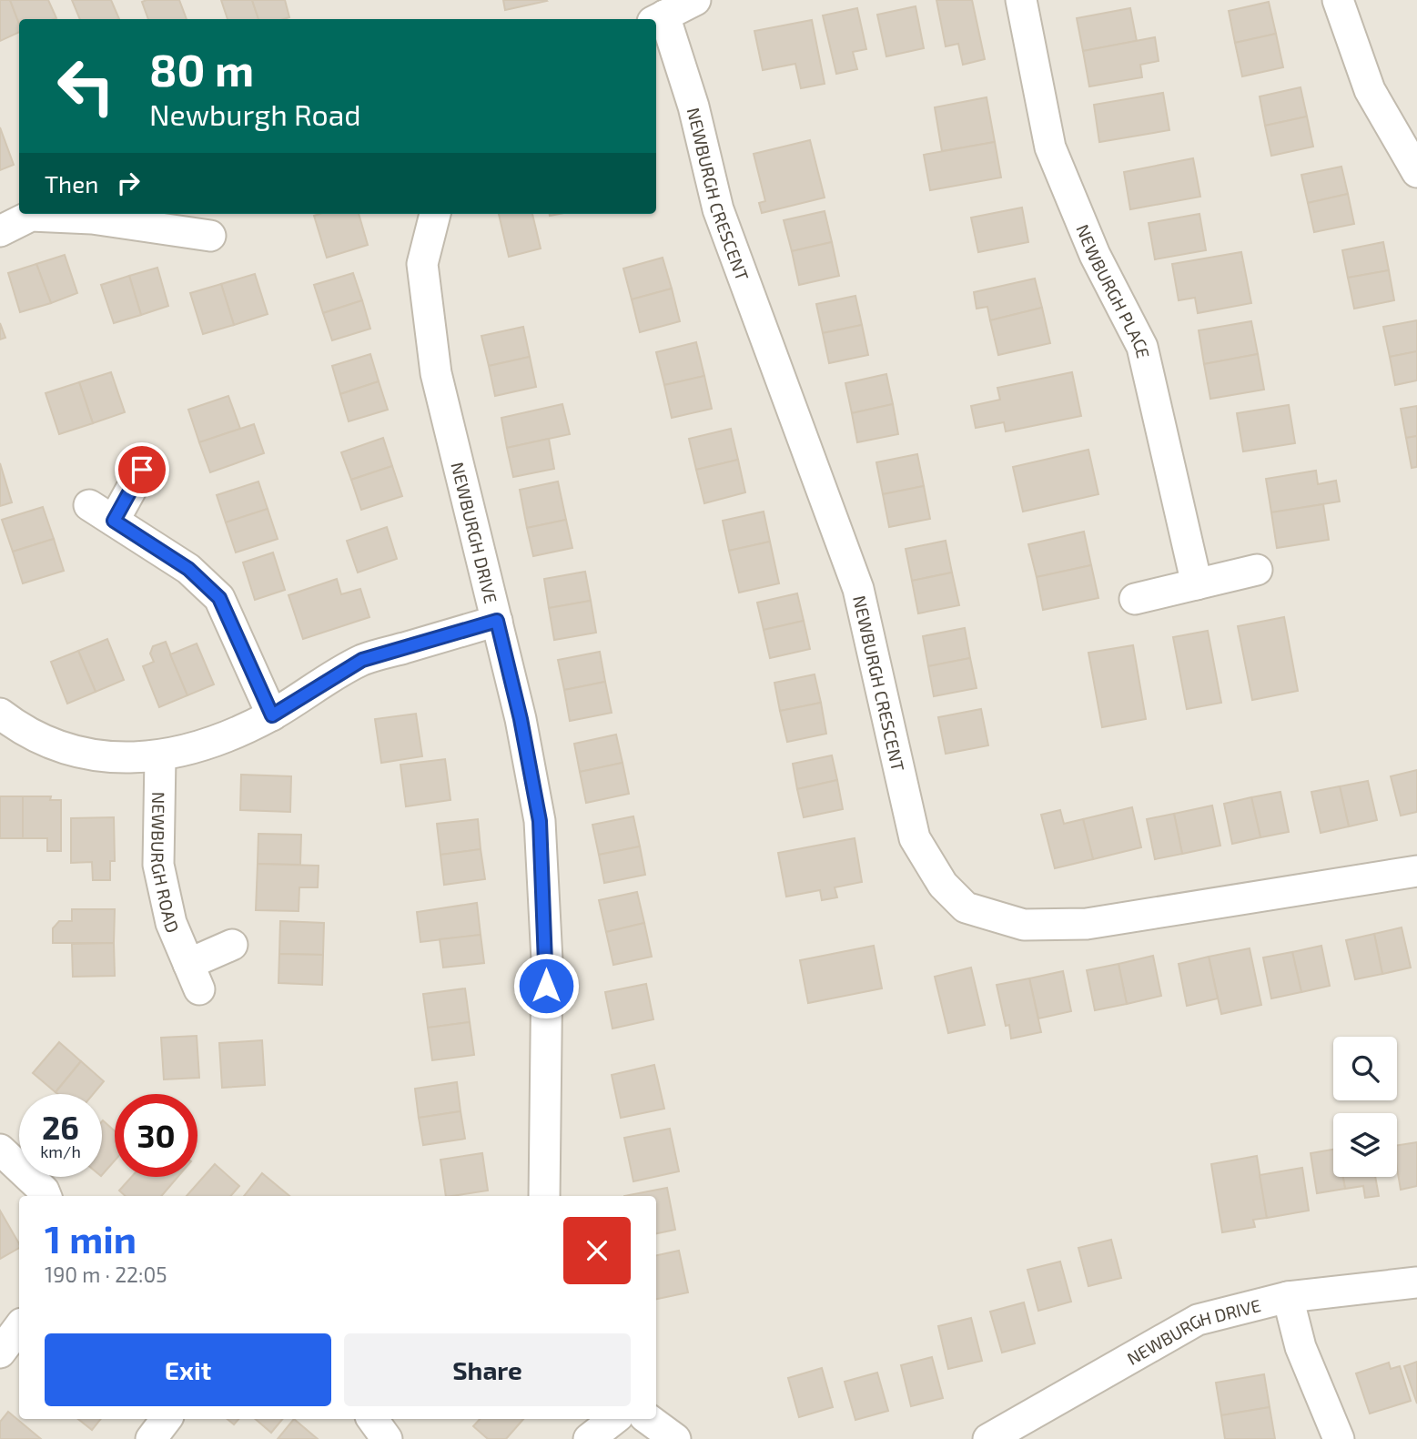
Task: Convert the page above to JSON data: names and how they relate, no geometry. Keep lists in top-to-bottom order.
{
  "streets": {
    "street": [
      "NEWBURGH CRESCENT",
      "NEWBURGH PLACE",
      "NEWBURGH DRIVE",
      "NEWBURGH ROAD"
    ]
  },
  "page": {
    "turn": ["80 m", "Newburgh Road"],
    "then": "Then",
    "speed": "26 km/h",
    "limit": "30",
    "heading": ["1 min", "190 m · 22:05"],
    "buttons": ["Exit", "Share"]
  }
}
